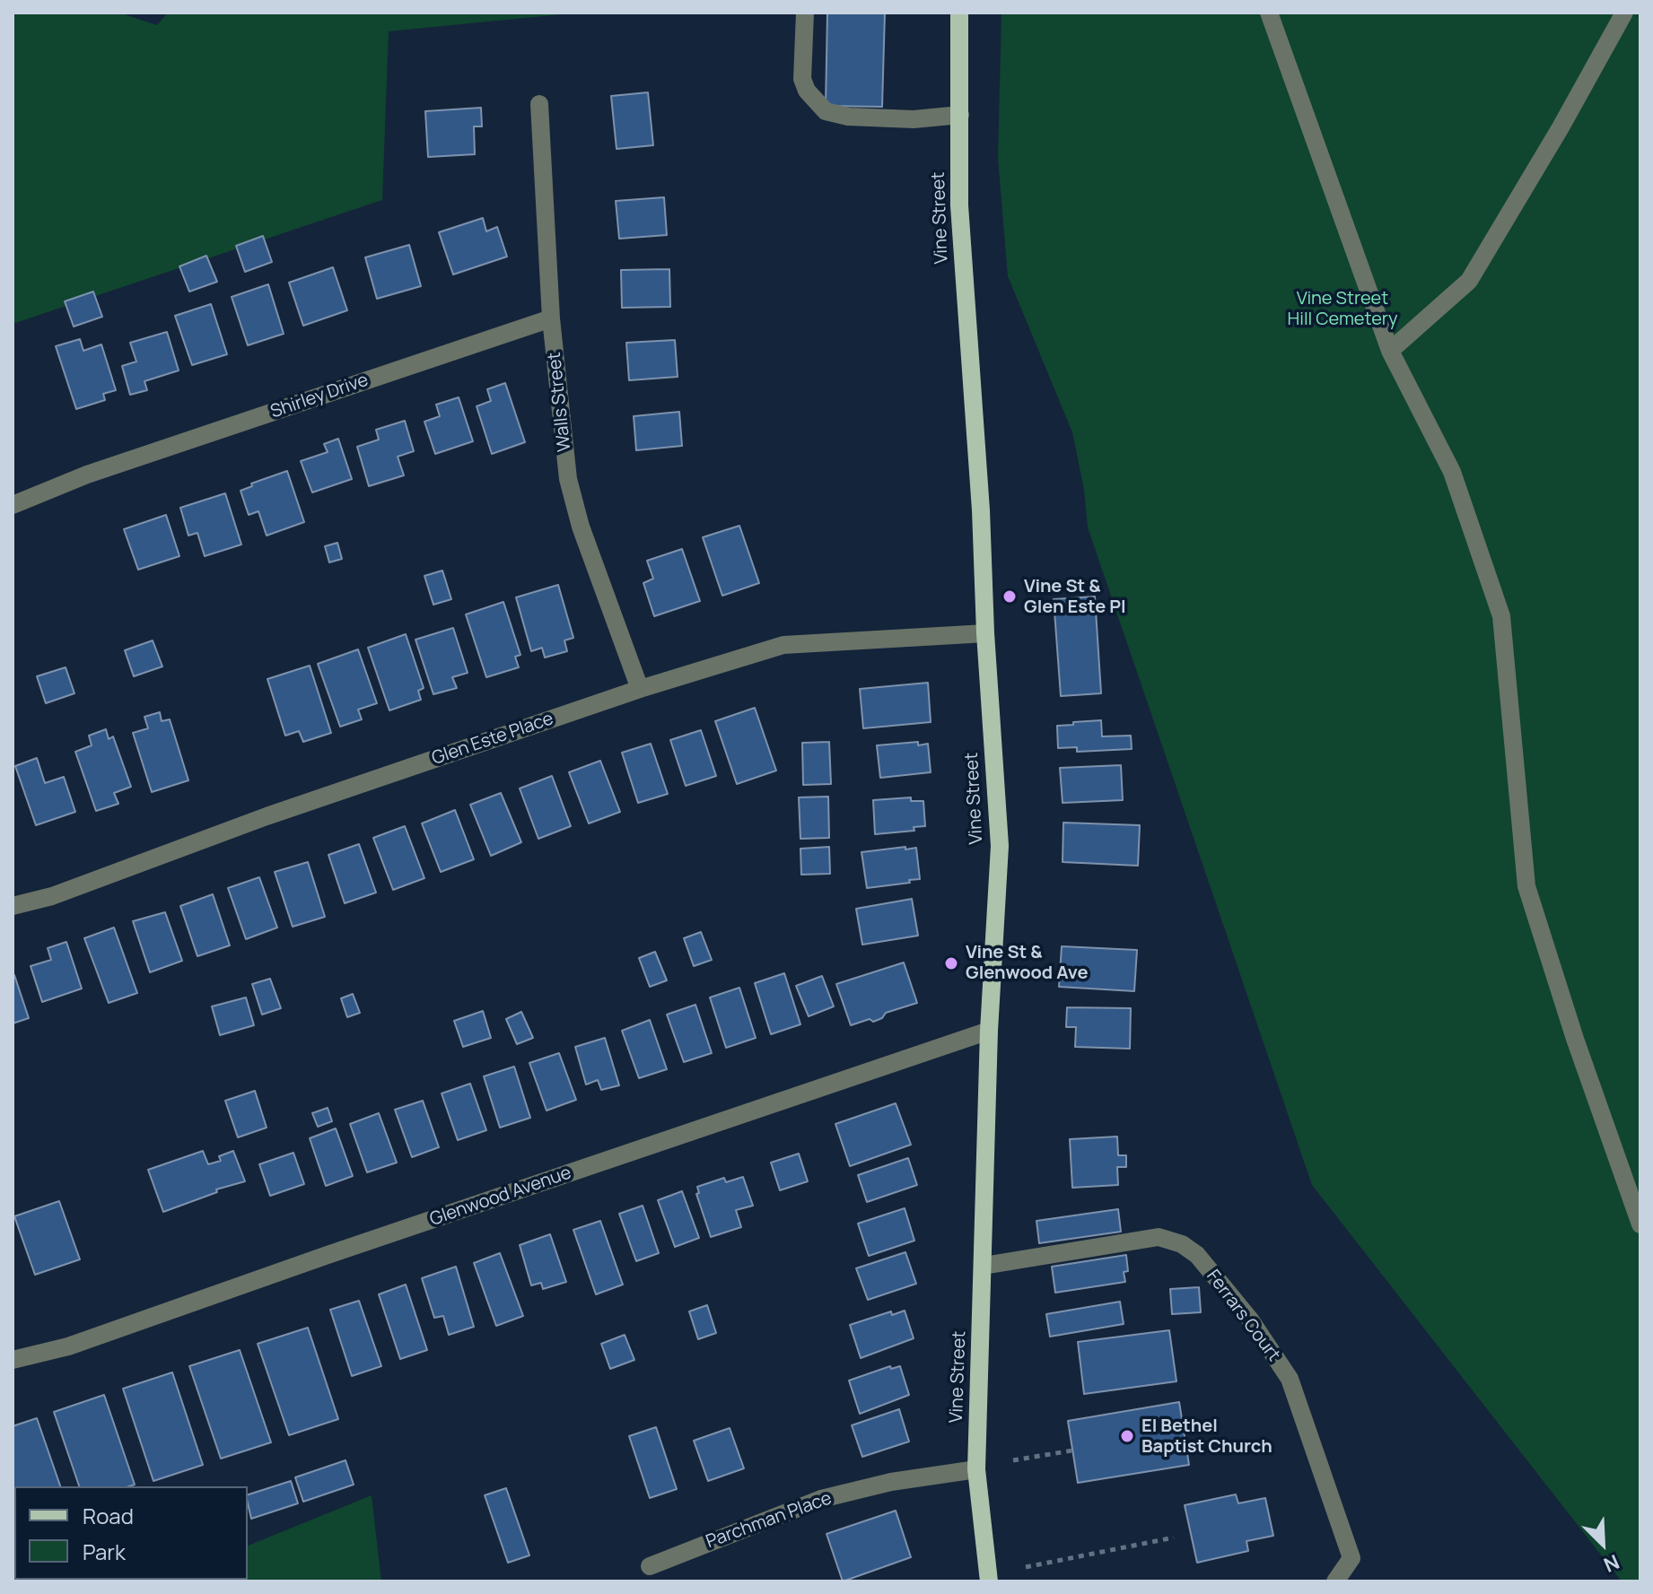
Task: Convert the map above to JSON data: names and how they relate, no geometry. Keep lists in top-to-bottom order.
{
  "streets": {
    "main road": ["Vine Street"],
    "street": [
      "Shirley Drive",
      "Walls Street",
      "Glen Este Place",
      "Glenwood Avenue",
      "Ferrars Court",
      "Parchman Place"
    ]
  },
  "crossings": [
    ["Vine Street", "Glen Este Place"],
    ["Vine Street", "Glenwood Avenue"],
    ["Vine Street", "Ferrars Court"],
    ["Vine Street", "Parchman Place"],
    ["Shirley Drive", "Walls Street"],
    ["Walls Street", "Glen Este Place"]
  ],
  "parks": ["Vine Street Hill Cemetery"],
  "places": ["Vine St & Glen Este Pl", "Vine St & Glenwood Ave", "El Bethel Baptist Church"],
  "legend": ["Road", "Park"],
  "north": "bottom right"
}
